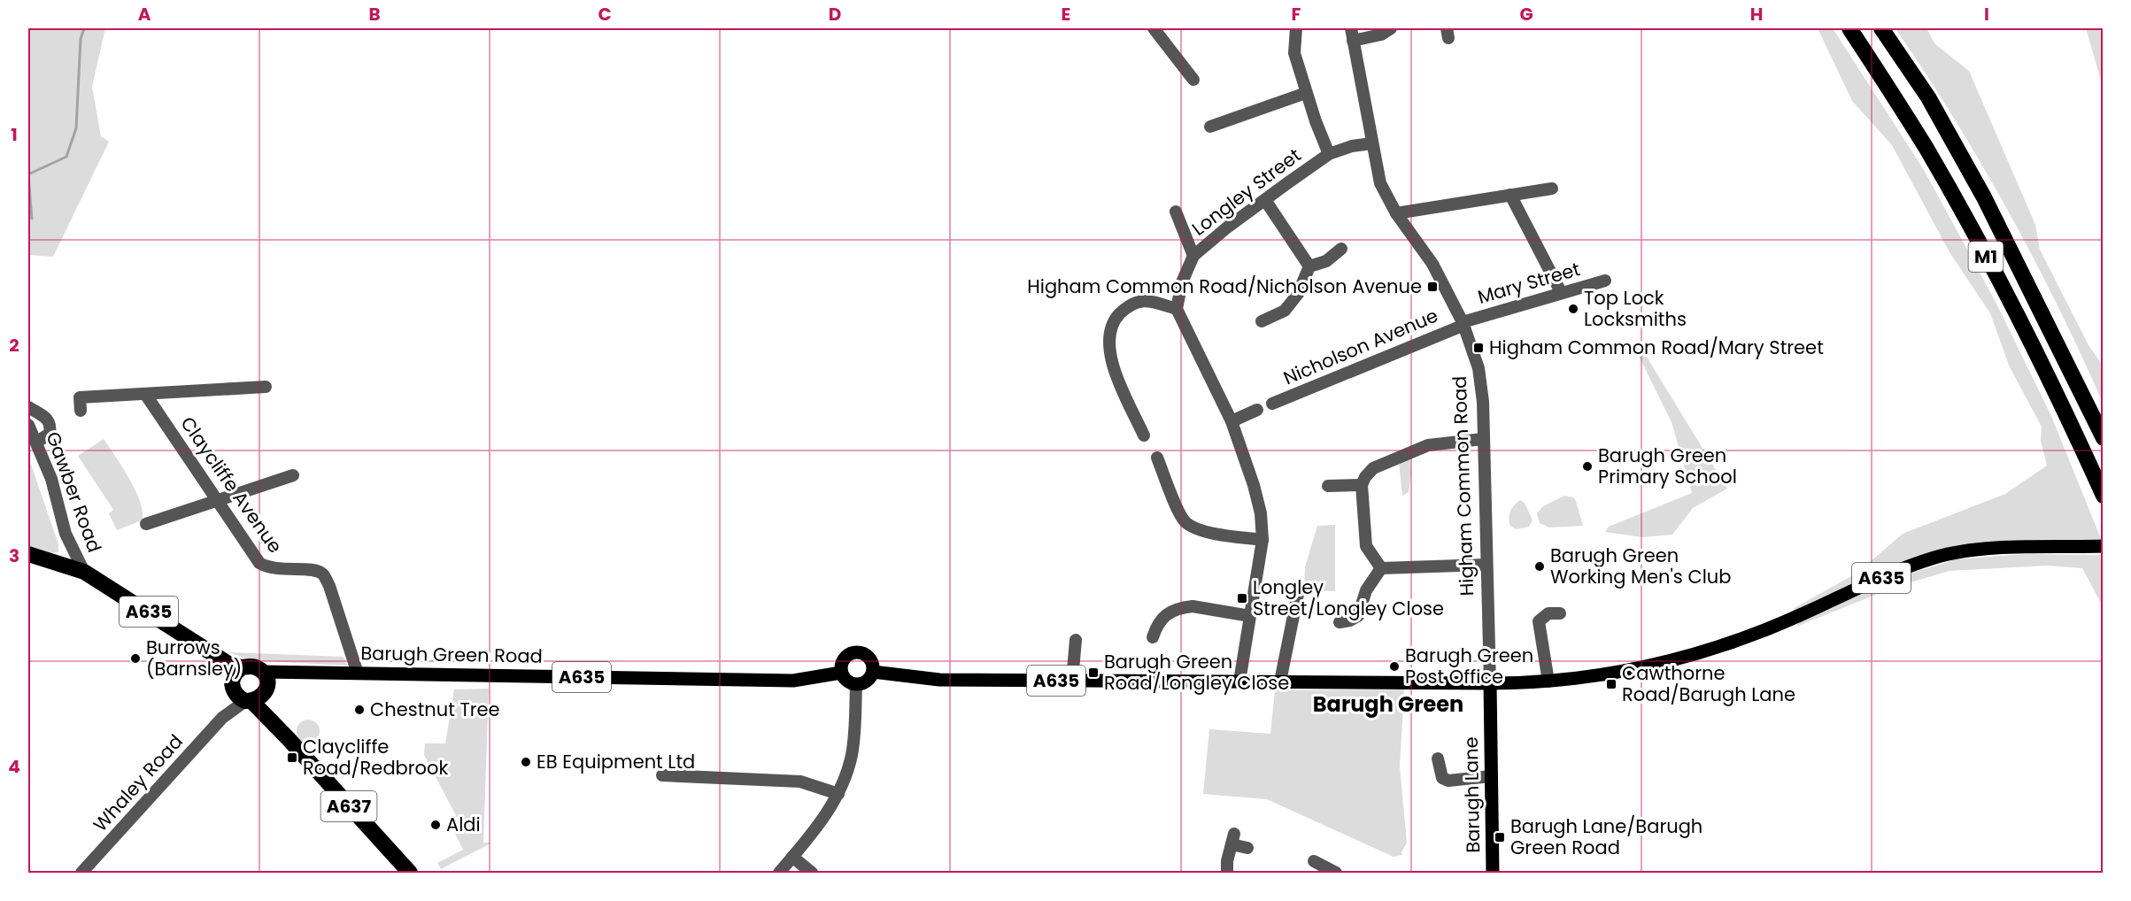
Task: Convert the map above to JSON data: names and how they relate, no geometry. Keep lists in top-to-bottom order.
{
  "streets": {
    "highway": ["M1", "A635", "A637"],
    "main road": ["Barugh Green Road", "Barugh Lane"],
    "street": [
      "Longley Street",
      "Mary Street",
      "Nicholson Avenue",
      "Claycliffe Avenue",
      "Higham Common Road",
      "Gawber Road",
      "Whaley Road"
    ]
  },
  "crossings": [
    ["Longley Street", "Higham Common Road"],
    ["Mary Street", "Nicholson Avenue"],
    ["Mary Street", "Higham Common Road"],
    ["Nicholson Avenue", "Higham Common Road"],
    ["Claycliffe Avenue", "Barugh Green Road"],
    ["Higham Common Road", "A635"],
    ["Higham Common Road", "Barugh Lane"],
    ["Gawber Road", "A635"],
    ["A635", "Barugh Green Road"],
    ["A635", "Whaley Road"],
    ["A635", "Barugh Lane"],
    ["A635", "A637"],
    ["Barugh Green Road", "Whaley Road"],
    ["Barugh Green Road", "A637"],
    ["Whaley Road", "A637"]
  ],
  "districts": ["Barugh Green"],
  "places": {
    "transit": [
      "Higham Common Road/Nicholson Avenue",
      "Higham Common Road/Mary Street",
      "Longley Street/Longley Close",
      "Barugh Green Road/Longley Close",
      "Cawthorne Road/Barugh Lane",
      "Claycliffe Road/Redbrook",
      "Barugh Lane/Barugh Green Road"
    ],
    "other": [
      "Top Lock Locksmiths",
      "Barugh Green Primary School",
      "Barugh Green Working Men's Club",
      "Burrows (Barnsley)",
      "Barugh Green Post Office",
      "Chestnut Tree",
      "EB Equipment Ltd",
      "Aldi"
    ]
  },
  "grid": {
    "columns": [
      "A",
      "B",
      "C",
      "D",
      "E",
      "F",
      "G",
      "H",
      "I"
    ],
    "rows": [
      "1",
      "2",
      "3",
      "4"
    ]
  }
}
